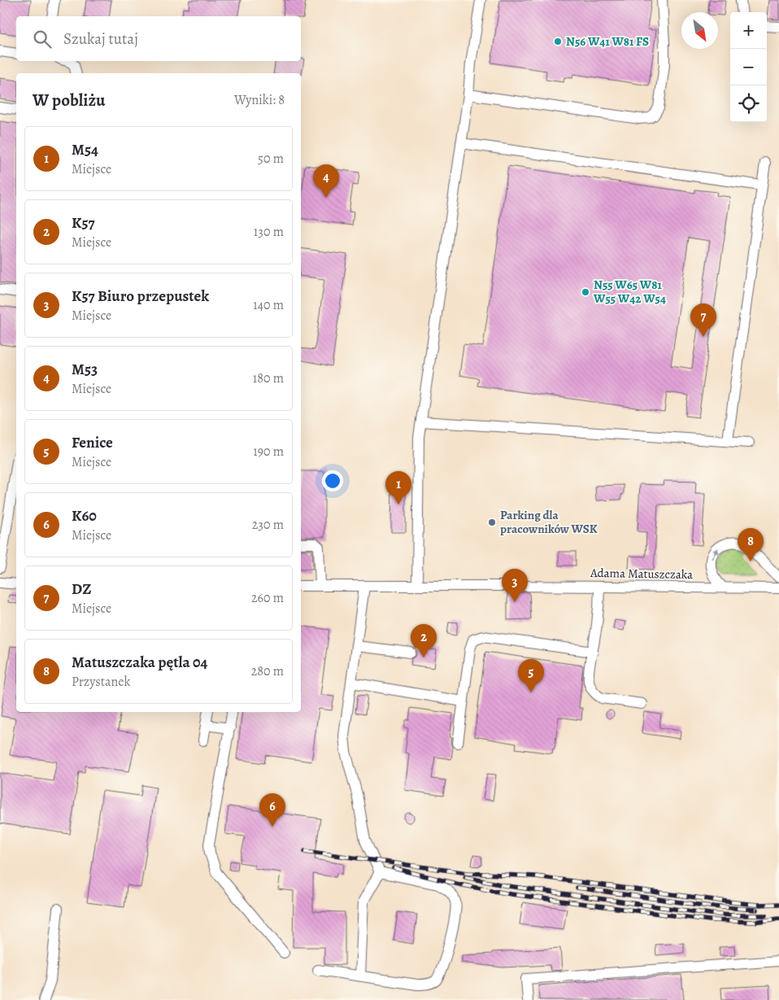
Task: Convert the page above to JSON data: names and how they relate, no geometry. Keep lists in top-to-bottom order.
{
  "streets": {
    "street": ["Adama Matuszczaka"]
  },
  "places": ["N56 W41 W81 FS", "N55 W65 W81 W55 W42 W54", "Parking dla pracowników WSK"],
  "north": "bottom right",
  "page": {
    "map_buttons": ["+", "−"],
    "search": "Szukaj tutaj",
    "heading": ["W pobliżu", "Wyniki: 8"],
    "list": [
      {
        "mark": "1",
        "name": "M54",
        "note": "Miejsce",
        "value": "50 m"
      },
      {
        "mark": "2",
        "name": "K57",
        "note": "Miejsce",
        "value": "130 m"
      },
      {
        "mark": "3",
        "name": "K57 Biuro przepustek",
        "note": "Miejsce",
        "value": "140 m"
      },
      {
        "mark": "4",
        "name": "M53",
        "note": "Miejsce",
        "value": "180 m"
      },
      {
        "mark": "5",
        "name": "Fenice",
        "note": "Miejsce",
        "value": "190 m"
      },
      {
        "mark": "6",
        "name": "K60",
        "note": "Miejsce",
        "value": "230 m"
      },
      {
        "mark": "7",
        "name": "DZ",
        "note": "Miejsce",
        "value": "260 m"
      },
      {
        "mark": "8",
        "name": "Matuszczaka pętla 04",
        "note": "Przystanek",
        "value": "280 m"
      }
    ],
    "pins": [
      "4",
      "7",
      "1",
      "8",
      "3",
      "2",
      "5",
      "6"
    ]
  }
}
